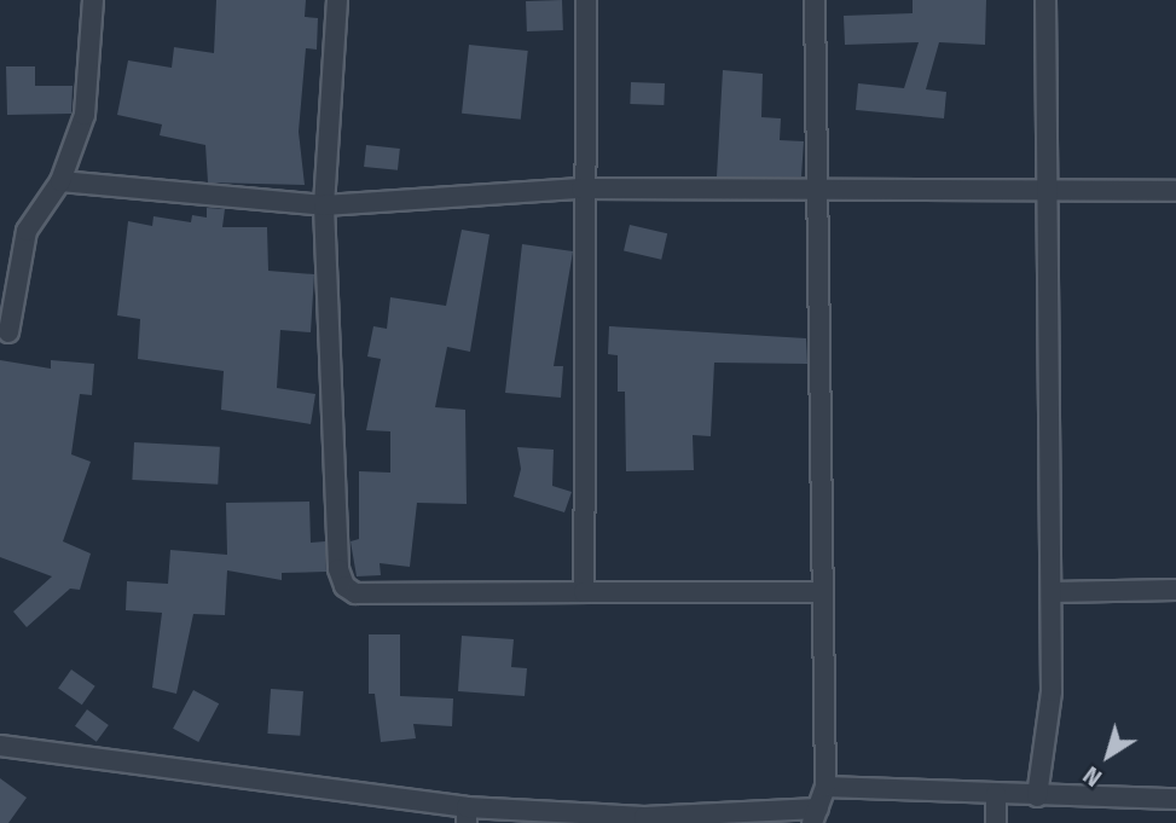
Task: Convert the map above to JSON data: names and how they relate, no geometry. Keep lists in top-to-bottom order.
{
  "north": "bottom left"
}
